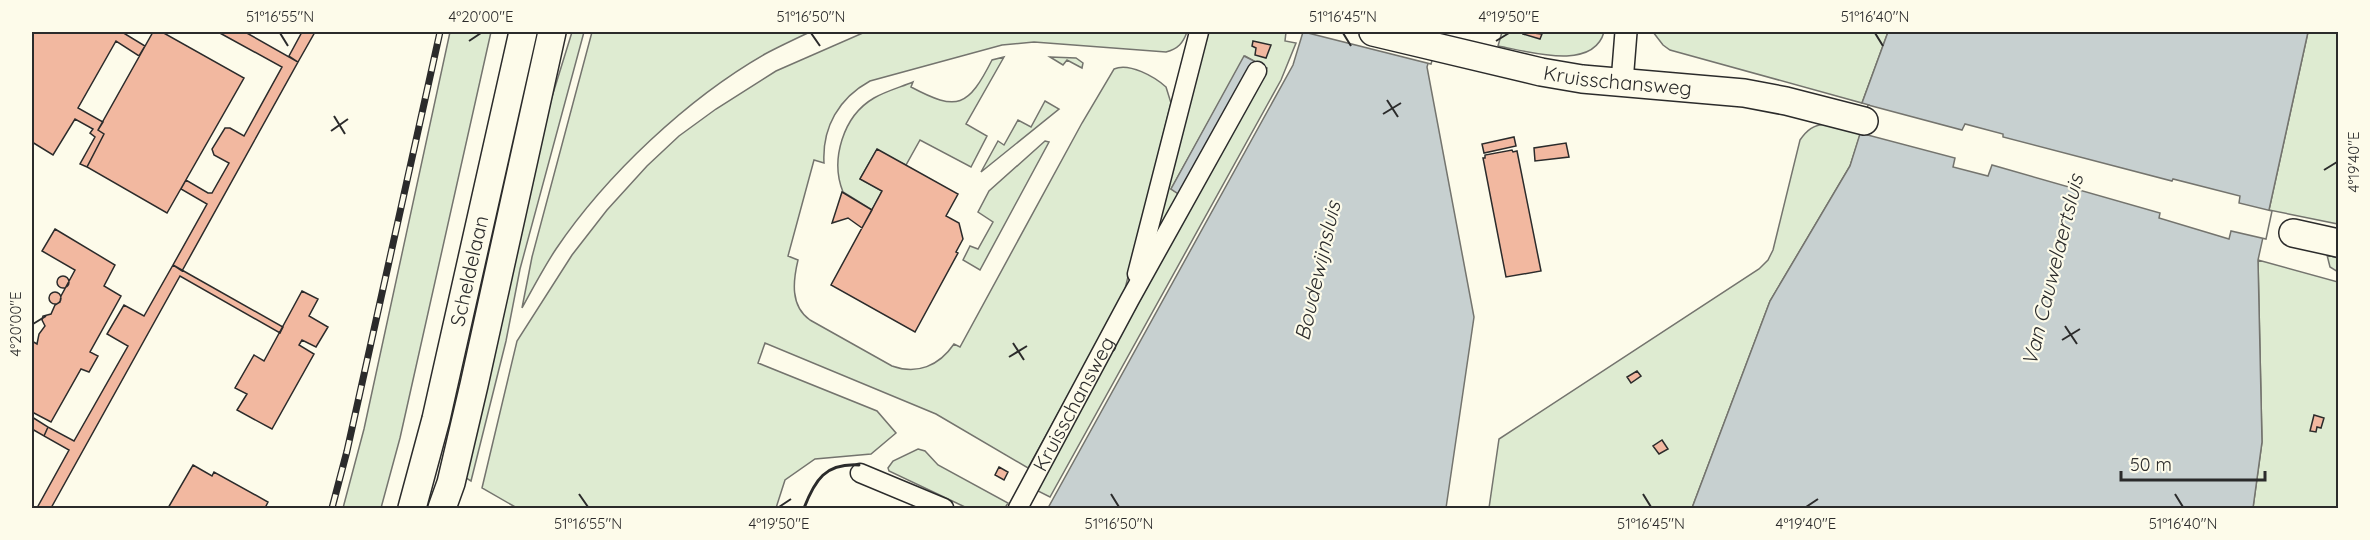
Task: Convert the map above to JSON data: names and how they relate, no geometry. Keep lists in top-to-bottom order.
{
  "streets": {
    "main road": ["Kruisschansweg", "Scheldelaan"]
  },
  "water": ["Van Cauwelaertsluis", "Boudewijnsluis"],
  "scale_bar": "50 m",
  "coordinates": [
    "51°16'55\"N",
    "4°20'00\"E",
    "51°16'50\"N",
    "51°16'45\"N",
    "4°19'50\"E",
    "51°16'40\"N",
    "4°19'40\"E"
  ]
}
